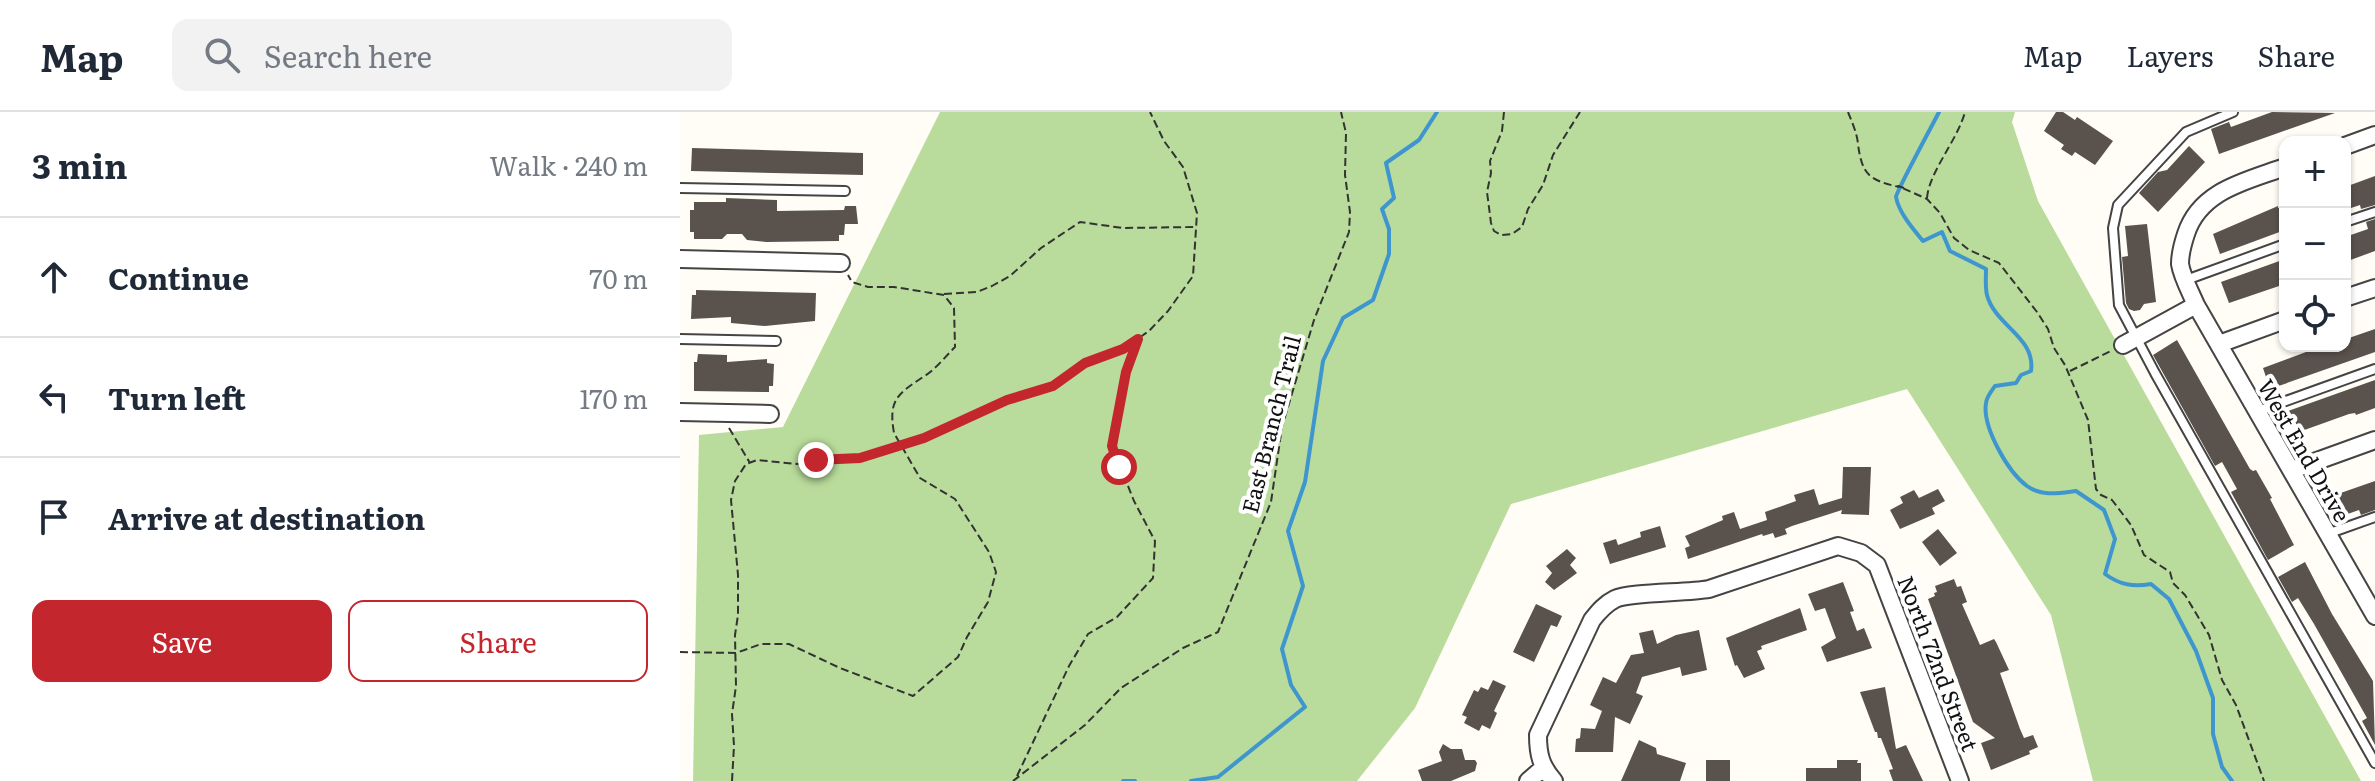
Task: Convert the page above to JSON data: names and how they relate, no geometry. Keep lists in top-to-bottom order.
{
  "streets": {
    "street": ["West End Drive", "North 72nd Street"],
    "path": ["East Branch Trail"]
  },
  "page": {
    "header": "Map",
    "search": "Search here",
    "nav": ["Map", "Layers", "Share"],
    "heading": ["3 min", "Walk · 240 m"],
    "map_buttons": ["+", "−"],
    "list": [
      ["Continue", "70 m"],
      ["Turn left", "170 m"],
      "Arrive at destination"
    ],
    "buttons": ["Save", "Share"]
  }
}
